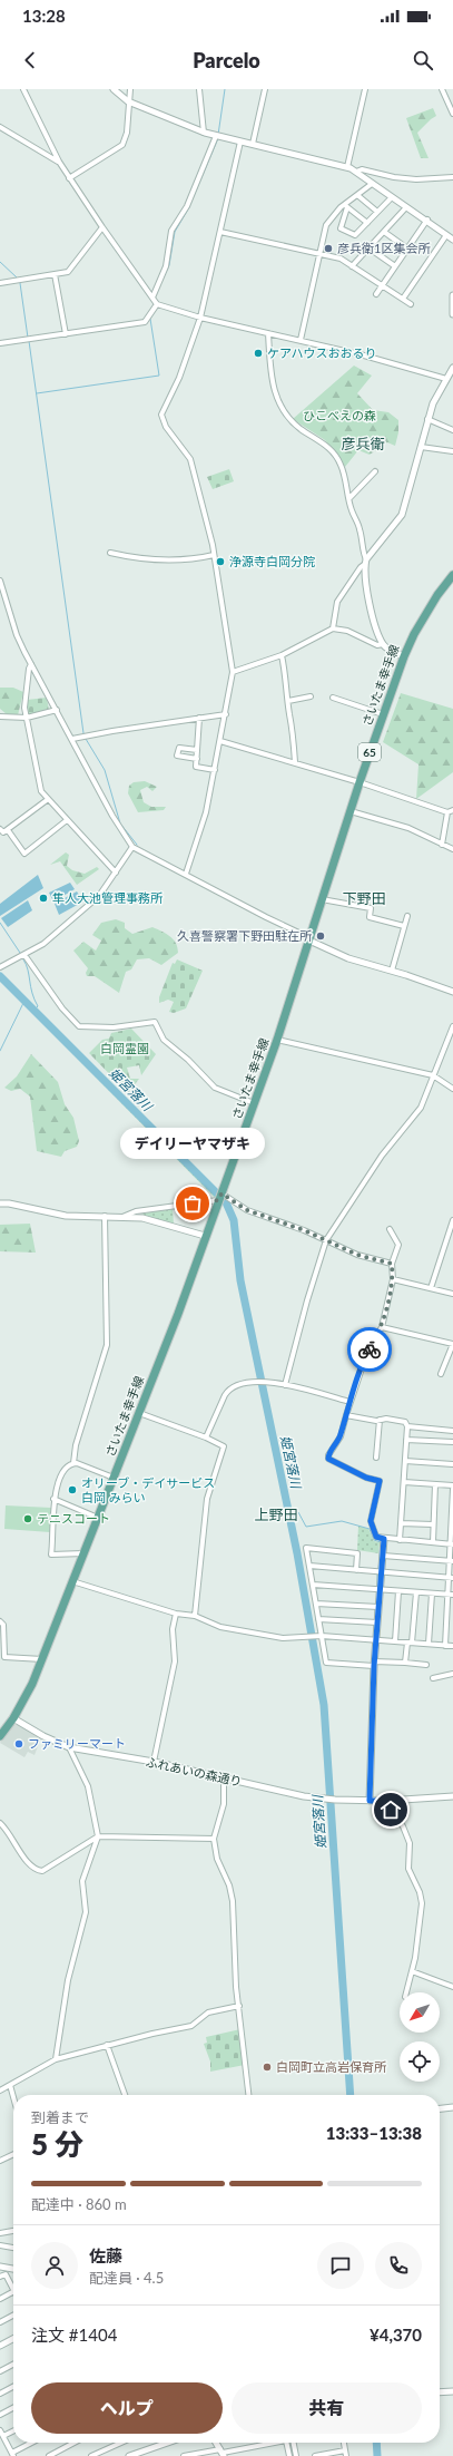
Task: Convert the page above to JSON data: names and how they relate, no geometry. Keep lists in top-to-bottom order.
{
  "streets": {
    "main road": ["さいたま幸手線", "65"],
    "street": ["ふれあいの森通り"]
  },
  "crossings": [
    ["さいたま幸手線", "ふれあいの森通り"]
  ],
  "districts": ["彦兵衛", "下野田", "上野田"],
  "water": ["姫宮落川"],
  "parks": ["ひこべえの森", "白岡霊園"],
  "places": [
    "彦兵衛1区集会所",
    "ケアハウスおおるり",
    "浄源寺白岡分院",
    "隼人大池管理事務所",
    "久喜警察署下野田駐在所",
    "デイリーヤマザキ",
    "オリーブ・デイサービス 白岡 みらい",
    "テニスコート",
    "ファミリーマート",
    "白岡町立高岩保育所"
  ],
  "north": "bottom left",
  "page": {
    "status": "13:28",
    "header": "Parcelo",
    "bubble": "デイリーヤマザキ",
    "heading": ["5 分", "到着まで", "13:33–13:38"],
    "panel": [
      "佐藤",
      "配達員 · 4.5",
      "注文 #1404",
      "¥4,370"
    ],
    "bar": "配達中 · 860 m",
    "buttons": ["ヘルプ", "共有"]
  }
}
